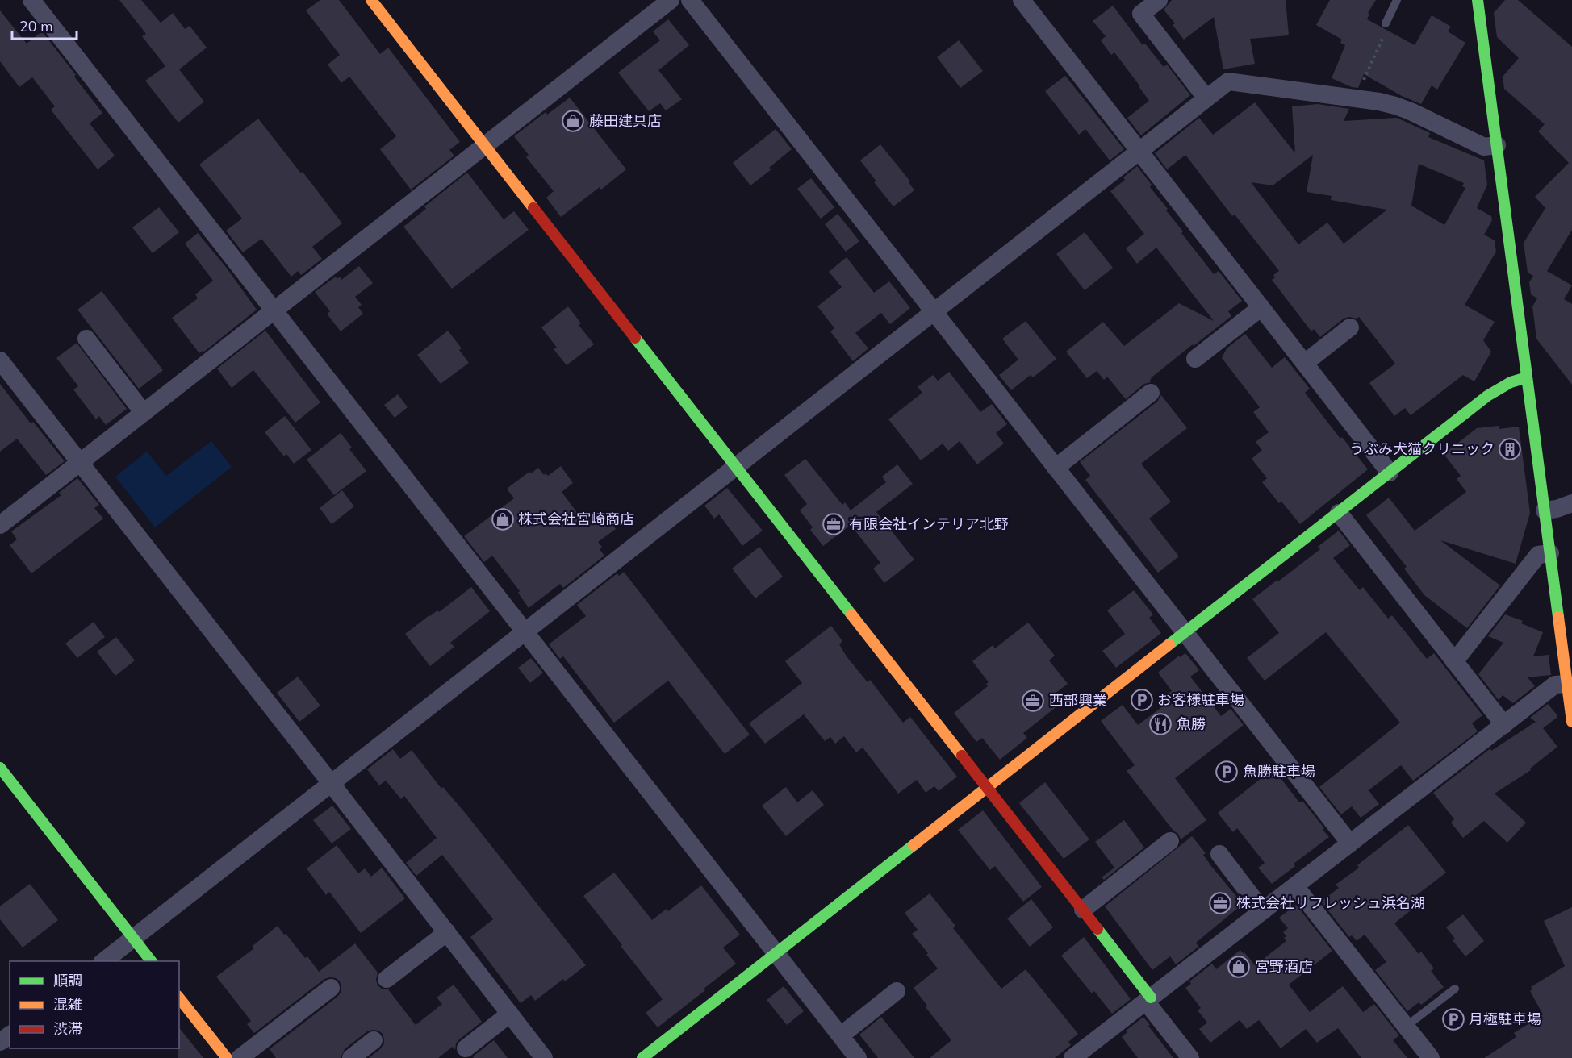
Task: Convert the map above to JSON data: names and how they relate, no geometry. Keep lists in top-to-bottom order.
{
  "places": {
    "shop": ["藤田建具店", "株式会社宮崎商店", "宮野酒店"],
    "building": ["うぶみ犬猫クリニック"],
    "office": ["有限会社インテリア北野", "西部興業", "株式会社リフレッシュ浜名湖"],
    "parking": ["お客様駐車場", "魚勝駐車場", "月極駐車場"],
    "restaurant": ["魚勝"]
  },
  "legend": ["順調", "混雑", "渋滞"],
  "scale_bar": "20 m"
}
